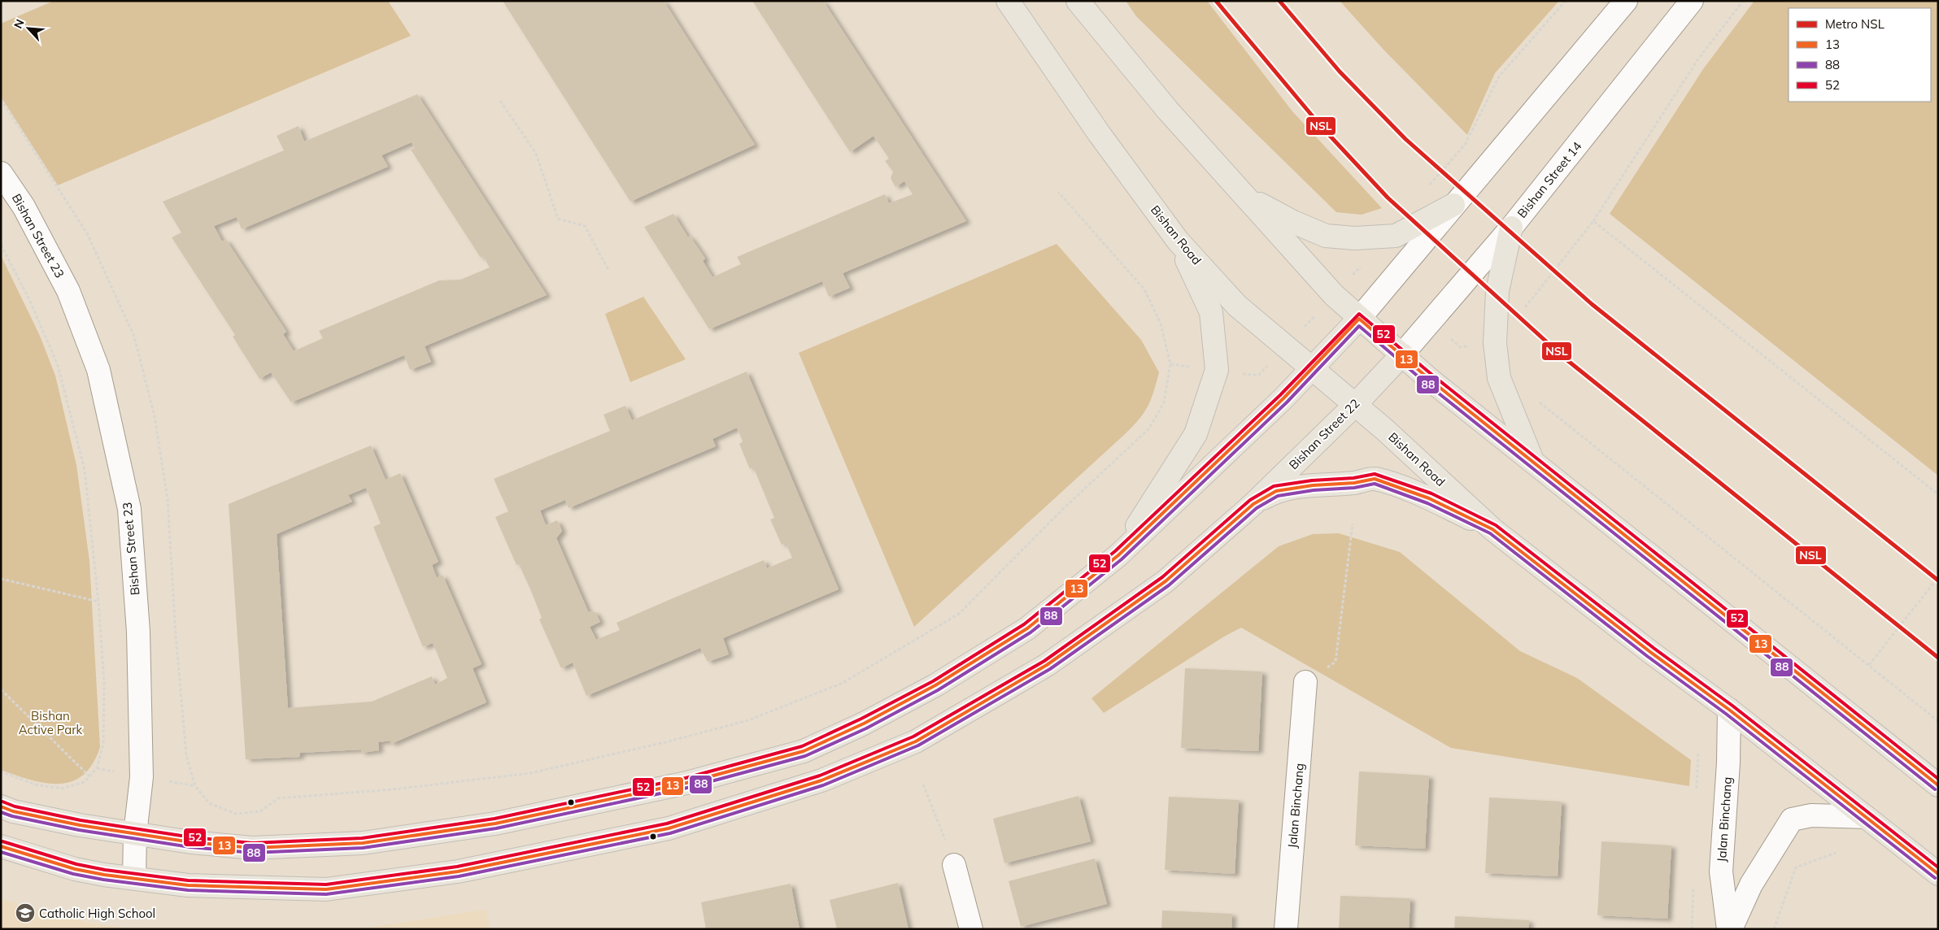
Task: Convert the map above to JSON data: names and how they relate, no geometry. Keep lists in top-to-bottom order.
{
  "streets": {
    "main road": ["Bishan Road", "Bishan Street 22"],
    "street": ["Bishan Street 14", "Bishan Street 23", "Jalan Binchang"]
  },
  "crossings": [
    ["Bishan Street 14", "Bishan Street 22"],
    ["Bishan Road", "Bishan Street 22"],
    ["Bishan Road", "Jalan Binchang"],
    ["Bishan Street 23", "Bishan Street 22"]
  ],
  "parks": ["Bishan Active Park"],
  "places": {
    "school or university": ["Catholic High School"]
  },
  "lines": [
    "metro line NSL",
    "transit line 52",
    "transit line 13",
    "transit line 88"
  ],
  "legend": [
    "Metro NSL",
    "13",
    "88",
    "52"
  ],
  "north": "top left"
}
